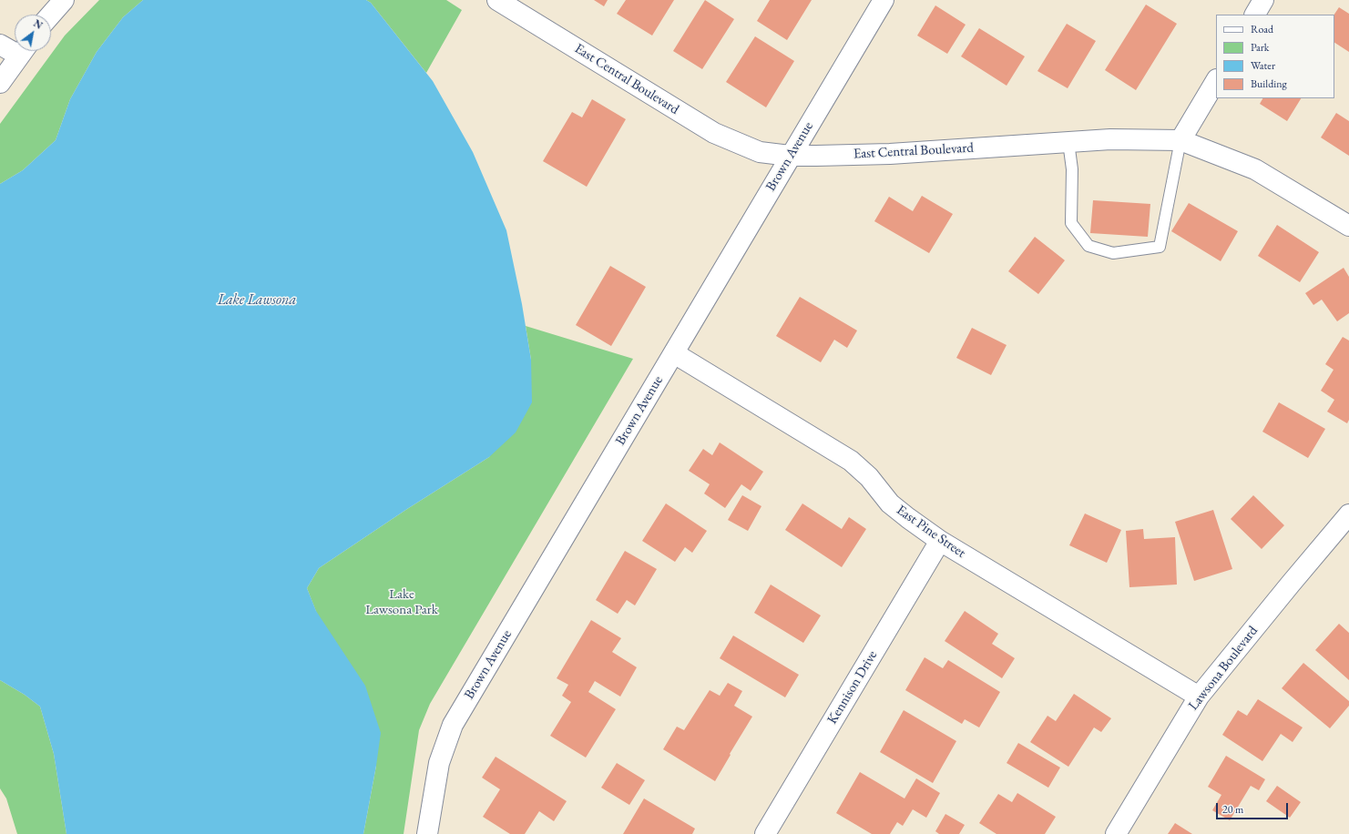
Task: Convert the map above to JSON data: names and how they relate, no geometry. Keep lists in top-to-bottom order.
{
  "streets": {
    "street": [
      "East Central Boulevard",
      "Brown Avenue",
      "East Pine Street",
      "Lawsona Boulevard",
      "Kennison Drive"
    ]
  },
  "crossings": [
    ["East Central Boulevard", "Brown Avenue"],
    ["Brown Avenue", "East Pine Street"],
    ["East Pine Street", "Lawsona Boulevard"],
    ["East Pine Street", "Kennison Drive"]
  ],
  "water": ["Lake Lawsona"],
  "parks": ["Lake Lawsona Park"],
  "legend": [
    "Road",
    "Park",
    "Water",
    "Building"
  ],
  "scale_bar": "20 m",
  "north": "top right"
}
